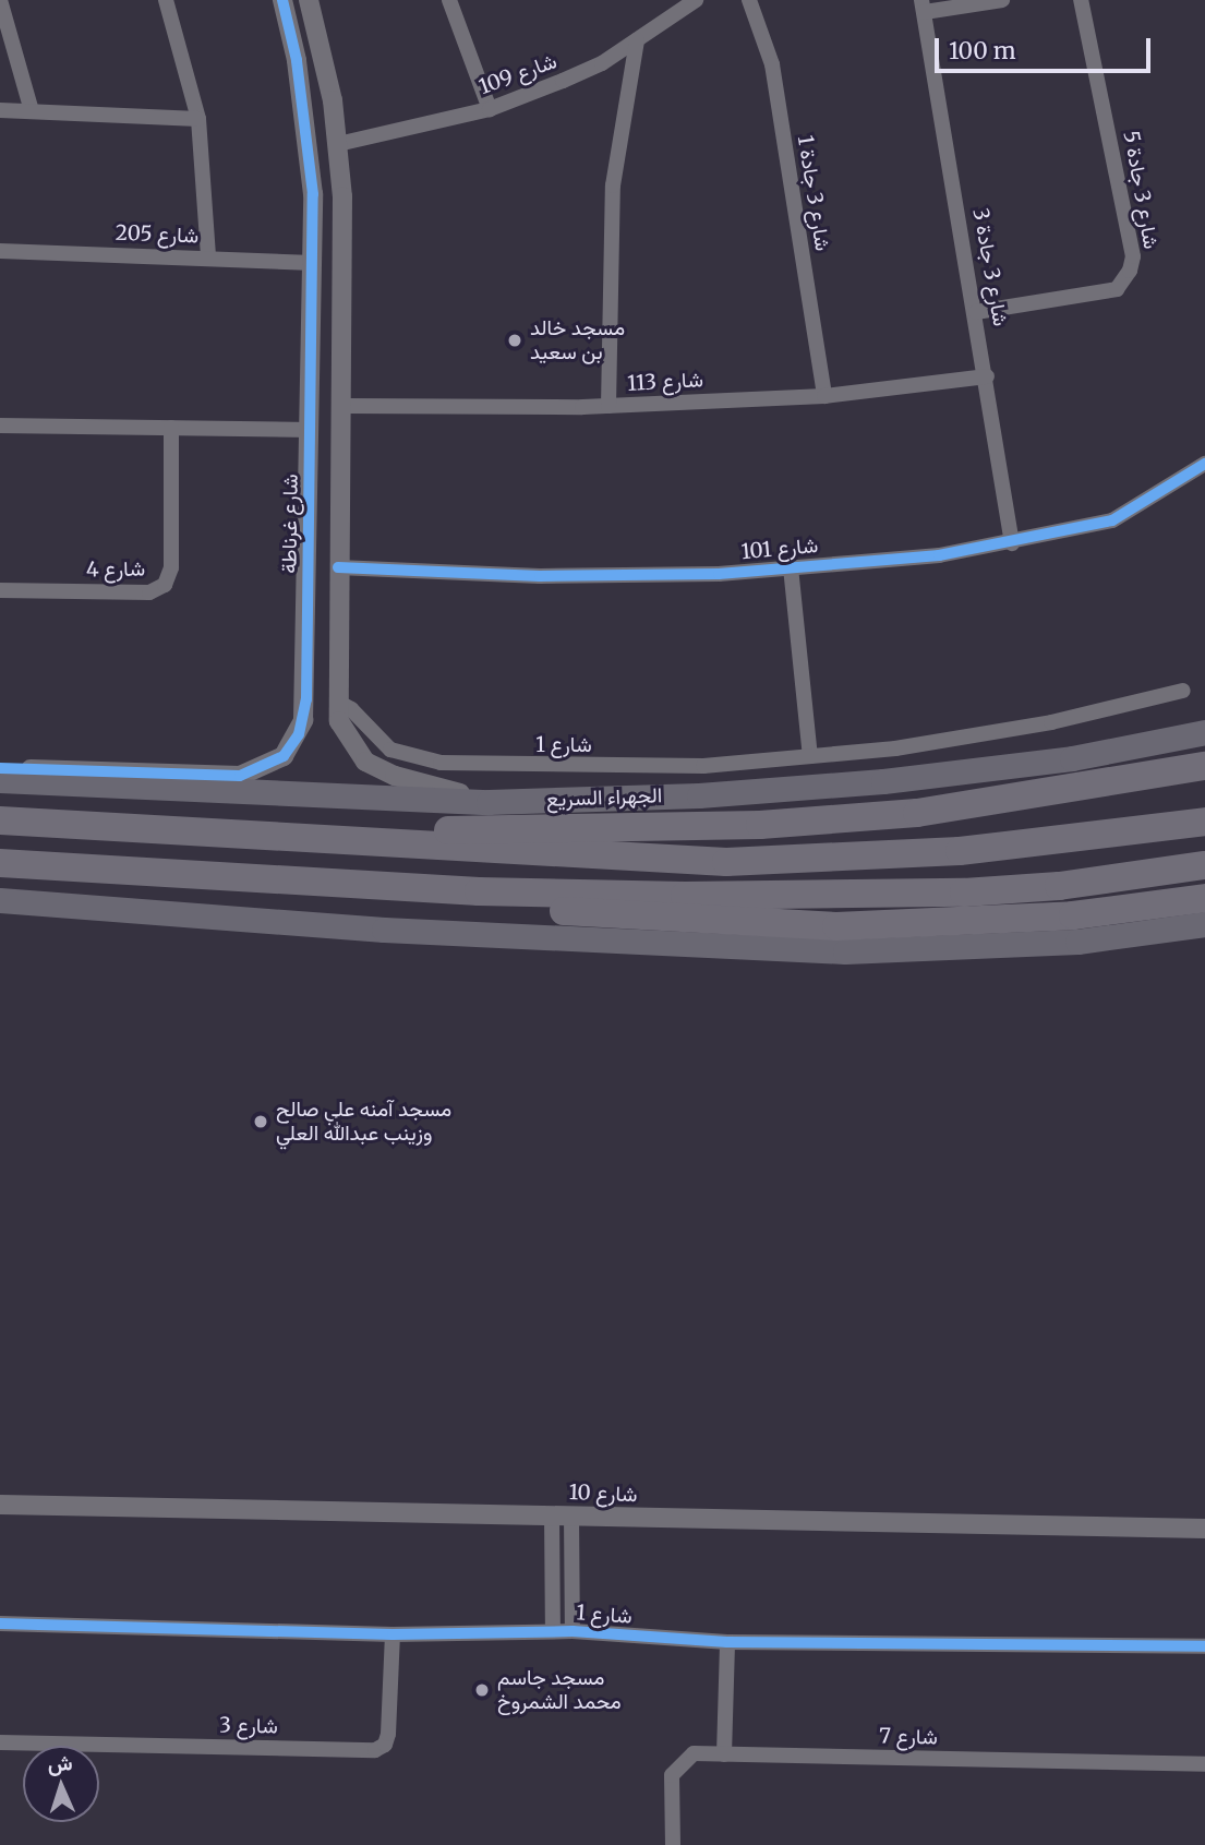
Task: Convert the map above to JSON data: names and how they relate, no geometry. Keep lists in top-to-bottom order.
{
  "streets": {
    "main road": ["الجهراء السريع"],
    "street": [
      "شارع 109",
      "شارع 3 جادة 5",
      "شارع 3 جادة 1",
      "شارع 205",
      "شارع 3 جادة 3",
      "شارع 113",
      "شارع غرناطة",
      "شارع 101",
      "شارع 4",
      "شارع 1",
      "شارع 10",
      "شارع 3",
      "شارع 7"
    ]
  },
  "crossings": [
    ["شارع 3 جادة 5", "شارع 3 جادة 3"],
    ["شارع 3 جادة 1", "شارع 113"],
    ["شارع 205", "شارع غرناطة"],
    ["شارع 3 جادة 3", "شارع 113"],
    ["شارع 3 جادة 3", "شارع 101"],
    ["شارع 1", "شارع 10"],
    ["شارع 1", "شارع 3"]
  ],
  "places": ["مسجد خالد بن سعيد", "مسجد آمنه علي صالح وزينب عبدالله العلي", "مسجد جاسم محمد الشمروخ"],
  "scale_bar": "100 m",
  "north": "top"
}
